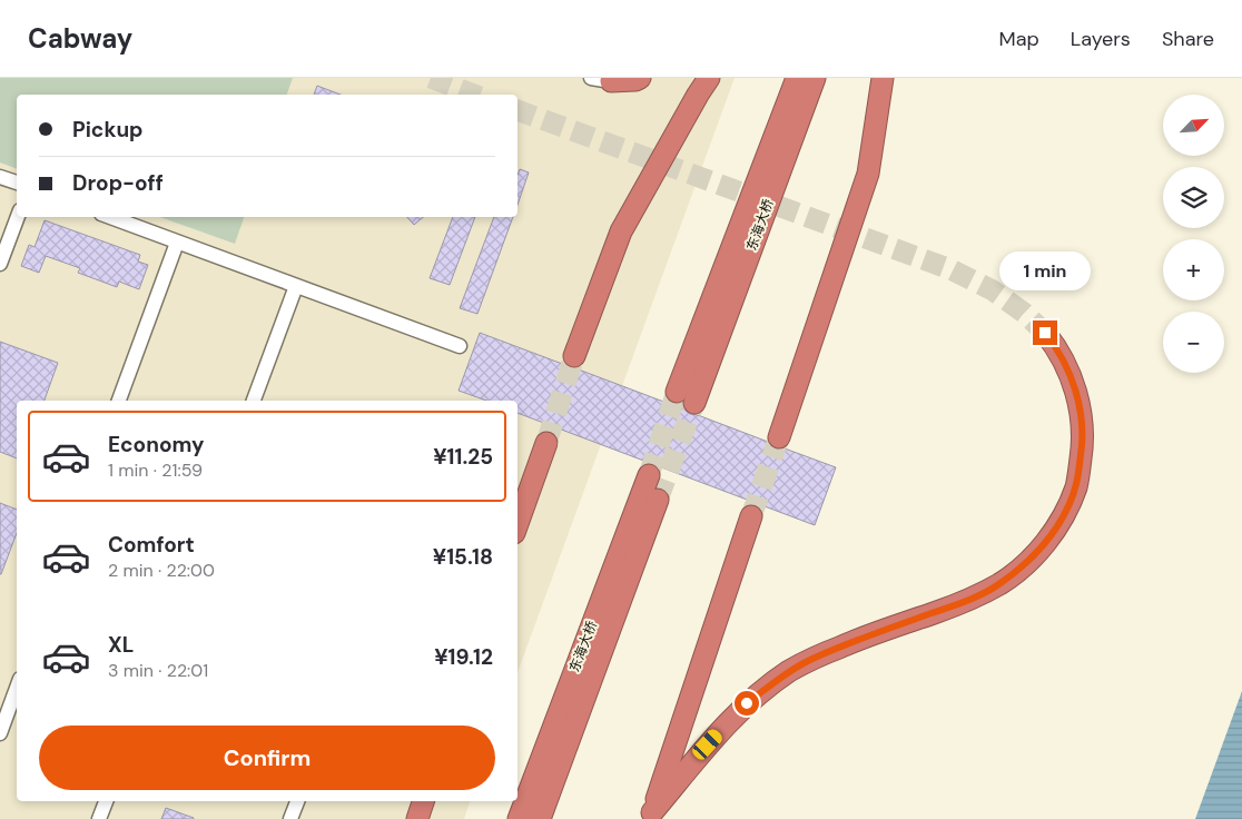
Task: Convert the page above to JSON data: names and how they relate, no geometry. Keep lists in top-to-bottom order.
{
  "streets": {
    "highway": ["东海大桥"]
  },
  "north": "top right",
  "page": {
    "header": "Cabway",
    "nav": ["Map", "Layers", "Share"],
    "map_buttons": ["+", "−"],
    "banner": ["Pickup", "Drop-off"],
    "bubble": "1 min",
    "list": [
      {
        "name": "Economy",
        "note": "1 min · 21:59",
        "value": "¥11.25"
      },
      {
        "name": "Comfort",
        "note": "2 min · 22:00",
        "value": "¥15.18"
      },
      {
        "name": "XL",
        "note": "3 min · 22:01",
        "value": "¥19.12"
      }
    ],
    "buttons": "Confirm"
  }
}
